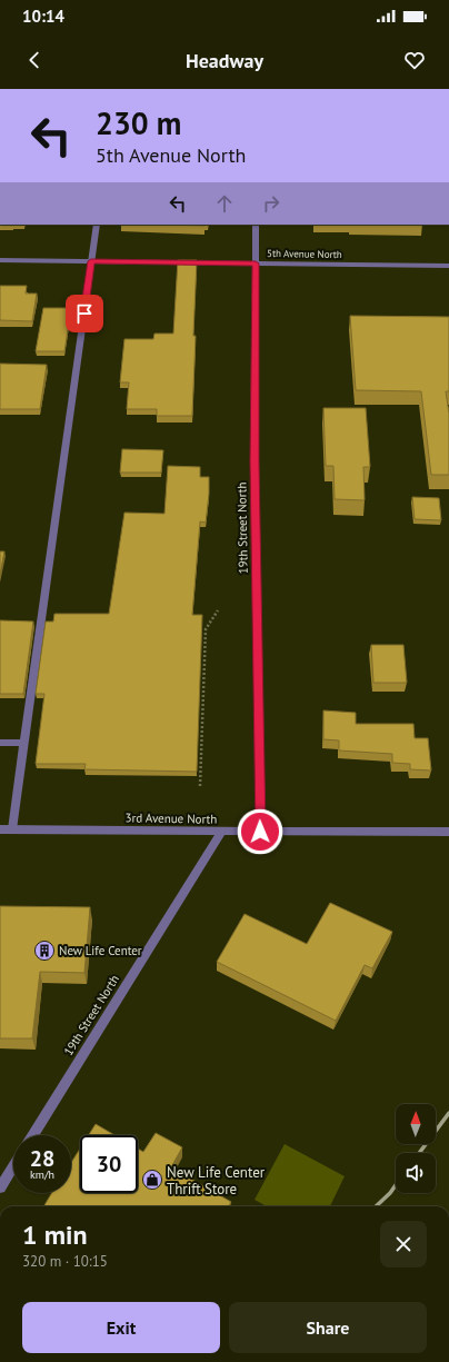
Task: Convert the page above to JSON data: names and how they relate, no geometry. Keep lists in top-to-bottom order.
{
  "streets": {
    "street": ["5th Avenue North", "19th Street North", "3rd Avenue North"]
  },
  "crossings": [
    ["5th Avenue North", "19th Street North"],
    ["19th Street North", "3rd Avenue North"]
  ],
  "places": {
    "building": ["New Life Center"],
    "shop": ["New Life Center Thrift Store"]
  },
  "north": "top",
  "page": {
    "status": "10:14",
    "header": "Headway",
    "turn": ["230 m", "5th Avenue North"],
    "speed": "28 km/h",
    "limit": "30",
    "heading": ["1 min", "320 m · 10:15"],
    "buttons": ["Exit", "Share"]
  }
}
